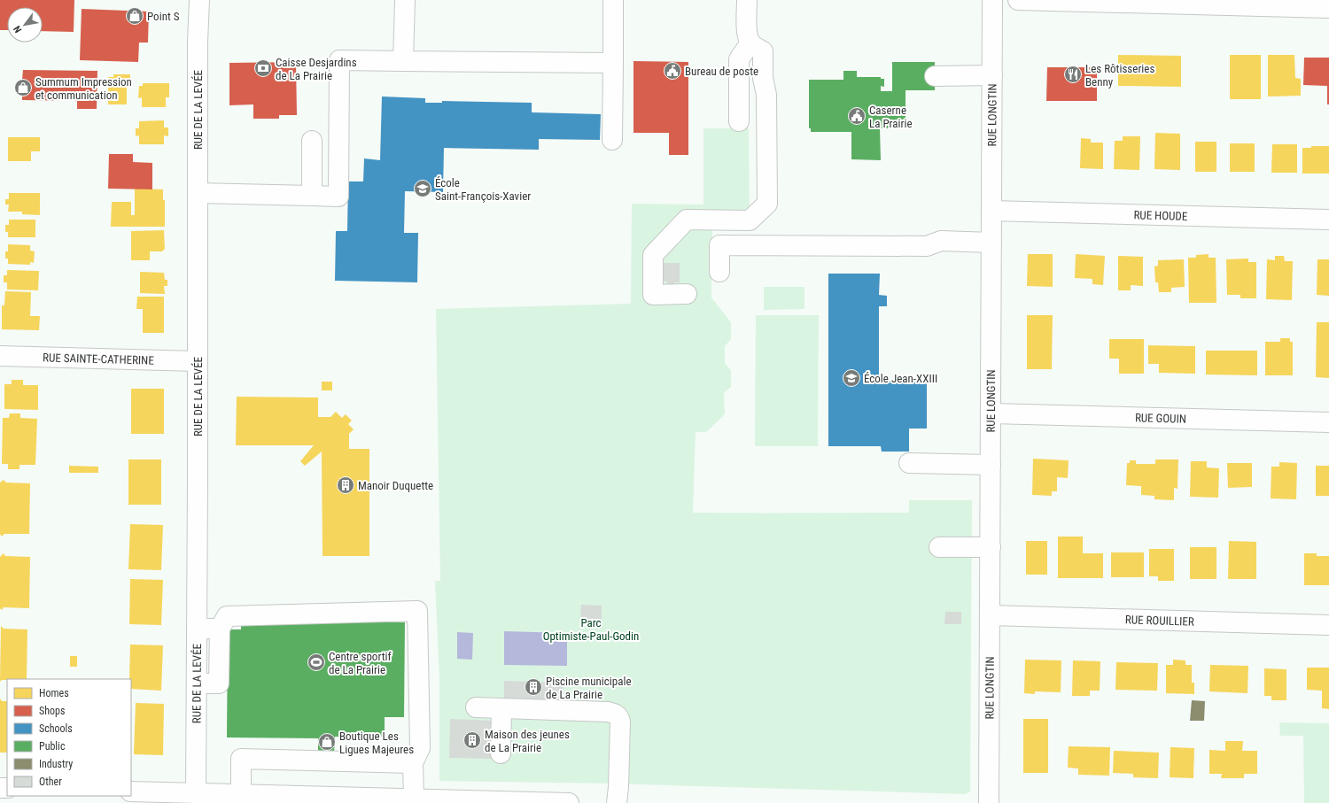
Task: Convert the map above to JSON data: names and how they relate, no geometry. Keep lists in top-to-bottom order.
{
  "streets": {
    "street": [
      "RUE DE LA LEVÉE",
      "RUE LONGTIN",
      "RUE HOUDE",
      "RUE SAINTE-CATHERINE",
      "RUE GOUIN",
      "RUE ROUILLIER"
    ]
  },
  "crossings": [
    ["RUE DE LA LEVÉE", "RUE SAINTE-CATHERINE"],
    ["RUE LONGTIN", "RUE HOUDE"],
    ["RUE LONGTIN", "RUE GOUIN"],
    ["RUE LONGTIN", "RUE ROUILLIER"]
  ],
  "parks": ["Parc Optimiste-Paul-Godin"],
  "places": {
    "shop": ["Point S", "Summum Impression et communication", "Boutique Les Ligues Majeures"],
    "bank": ["Caisse Desjardins de La Prairie"],
    "public building": ["Bureau de poste", "Caserne La Prairie"],
    "restaurant": ["Les Rôtisseries Benny"],
    "school or university": ["École Saint-François-Xavier", "École Jean-XXIII"],
    "building": ["Manoir Duquette", "Piscine municipale de La Prairie", "Maison des jeunes de La Prairie"],
    "sports": ["Centre sportif de La Prairie"]
  },
  "legend": [
    "Homes",
    "Shops",
    "Schools",
    "Public",
    "Industry",
    "Other"
  ],
  "north": "bottom left"
}
